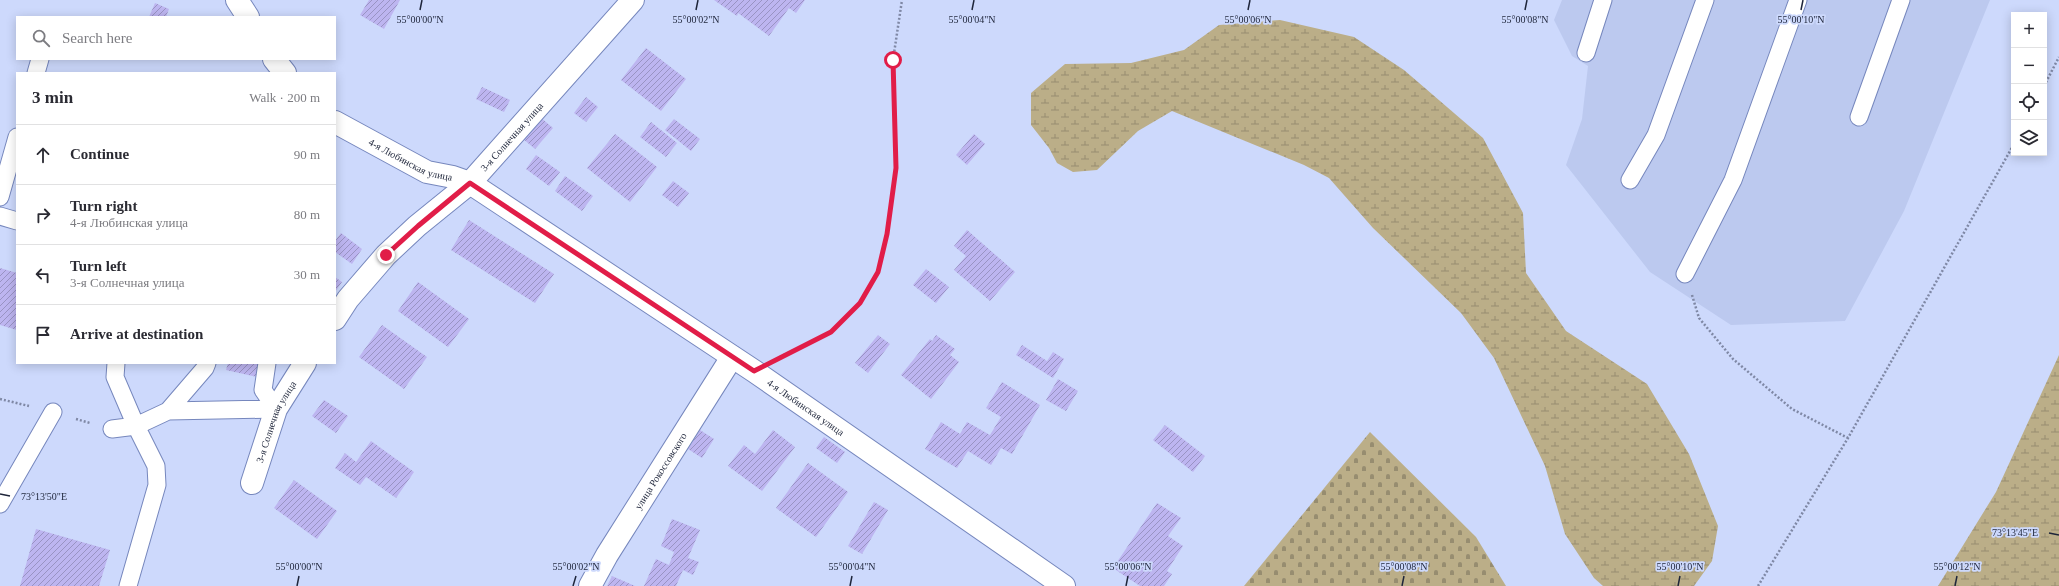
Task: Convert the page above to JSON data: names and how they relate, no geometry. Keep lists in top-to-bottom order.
{
  "streets": {
    "street": ["3-я Солнечная улица", "4-я Любинская улица", "улица Рокоссовского"]
  },
  "crossings": [
    ["3-я Солнечная улица", "4-я Любинская улица"],
    ["4-я Любинская улица", "улица Рокоссовского"]
  ],
  "page": {
    "map_buttons": ["+", "−"],
    "search": "Search here",
    "heading": ["3 min", "Walk · 200 m"],
    "list": [
      ["Continue", "90 m"],
      ["Turn right", "4-я Любинская улица", "80 m"],
      ["Turn left", "3-я Солнечная улица", "30 m"],
      "Arrive at destination"
    ]
  },
  "coordinates": [
    "55°00'00\"N",
    "55°00'02\"N",
    "55°00'04\"N",
    "55°00'06\"N",
    "55°00'08\"N",
    "55°00'10\"N",
    "73°13'50\"E",
    "73°13'45\"E",
    "55°00'12\"N"
  ]
}
